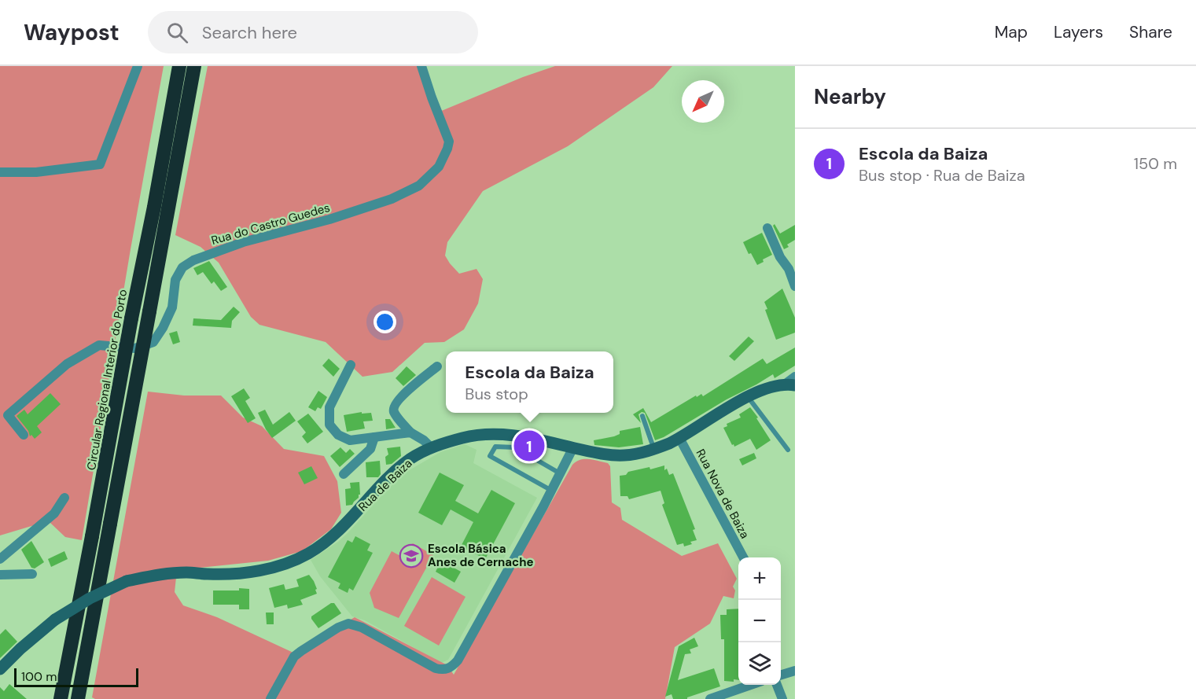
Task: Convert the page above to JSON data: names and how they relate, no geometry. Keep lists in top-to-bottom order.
{
  "streets": {
    "highway": ["Circular Regional Interior do Porto"],
    "street": ["Rua do Castro Guedes", "Rua de Baiza", "Rua Nova de Baiza"]
  },
  "crossings": [
    ["Rua de Baiza", "Rua Nova de Baiza"]
  ],
  "places": {
    "school or university": ["Escola Básica Anes de Cernache"]
  },
  "scale_bar": "100 m",
  "north": "bottom left",
  "page": {
    "header": "Waypost",
    "search": "Search here",
    "nav": ["Map", "Layers", "Share"],
    "heading": "Nearby",
    "list": [
      {
        "mark": "1",
        "name": "Escola da Baiza",
        "note": "Bus stop · Rua de Baiza",
        "value": "150 m"
      }
    ],
    "popup": ["Escola da Baiza", "Bus stop"],
    "pins": "1",
    "map_buttons": ["+", "−"],
    "scale": "100 m"
  }
}
